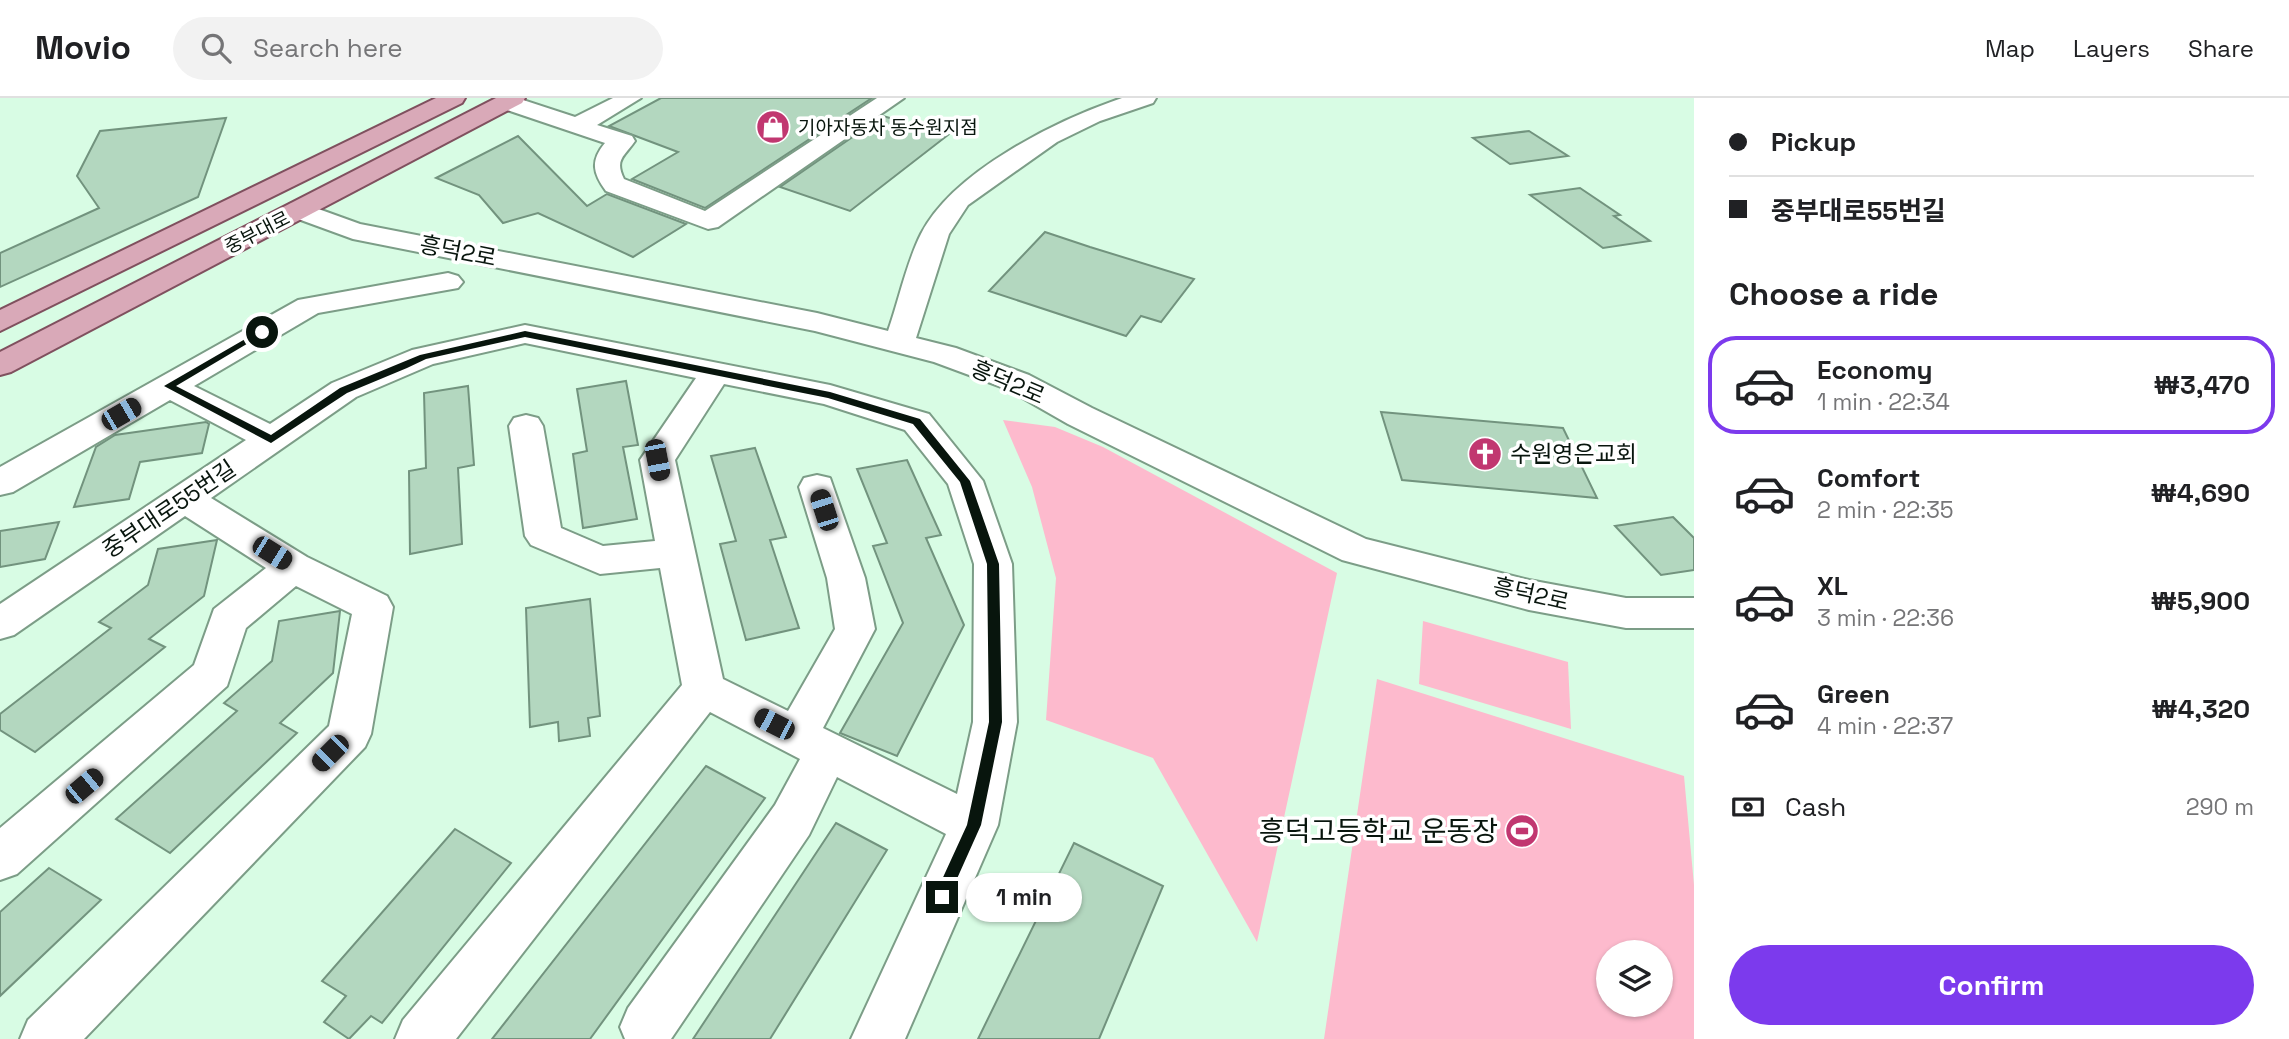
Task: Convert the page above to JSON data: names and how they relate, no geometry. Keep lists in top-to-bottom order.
{
  "streets": {
    "main road": ["중부대로"],
    "street": ["흥덕2로", "중부대로55번길"]
  },
  "crossings": [
    ["중부대로", "흥덕2로"]
  ],
  "places": {
    "shop": ["기아자동차 동수원지점"],
    "church": ["수원영은교회"],
    "sports": ["흥덕고등학교 운동장"]
  },
  "page": {
    "header": "Movio",
    "search": "Search here",
    "nav": ["Map", "Layers", "Share"],
    "banner": ["Pickup", "중부대로55번길"],
    "heading": "Choose a ride",
    "list": [
      {
        "name": "Economy",
        "note": "1 min · 22:34",
        "value": "₩3,470"
      },
      {
        "name": "Comfort",
        "note": "2 min · 22:35",
        "value": "₩4,690"
      },
      {
        "name": "XL",
        "note": "3 min · 22:36",
        "value": "₩5,900"
      },
      {
        "name": "Green",
        "note": "4 min · 22:37",
        "value": "₩4,320"
      }
    ],
    "pay": ["Cash", "290 m"],
    "bubble": "1 min",
    "buttons": "Confirm"
  }
}
